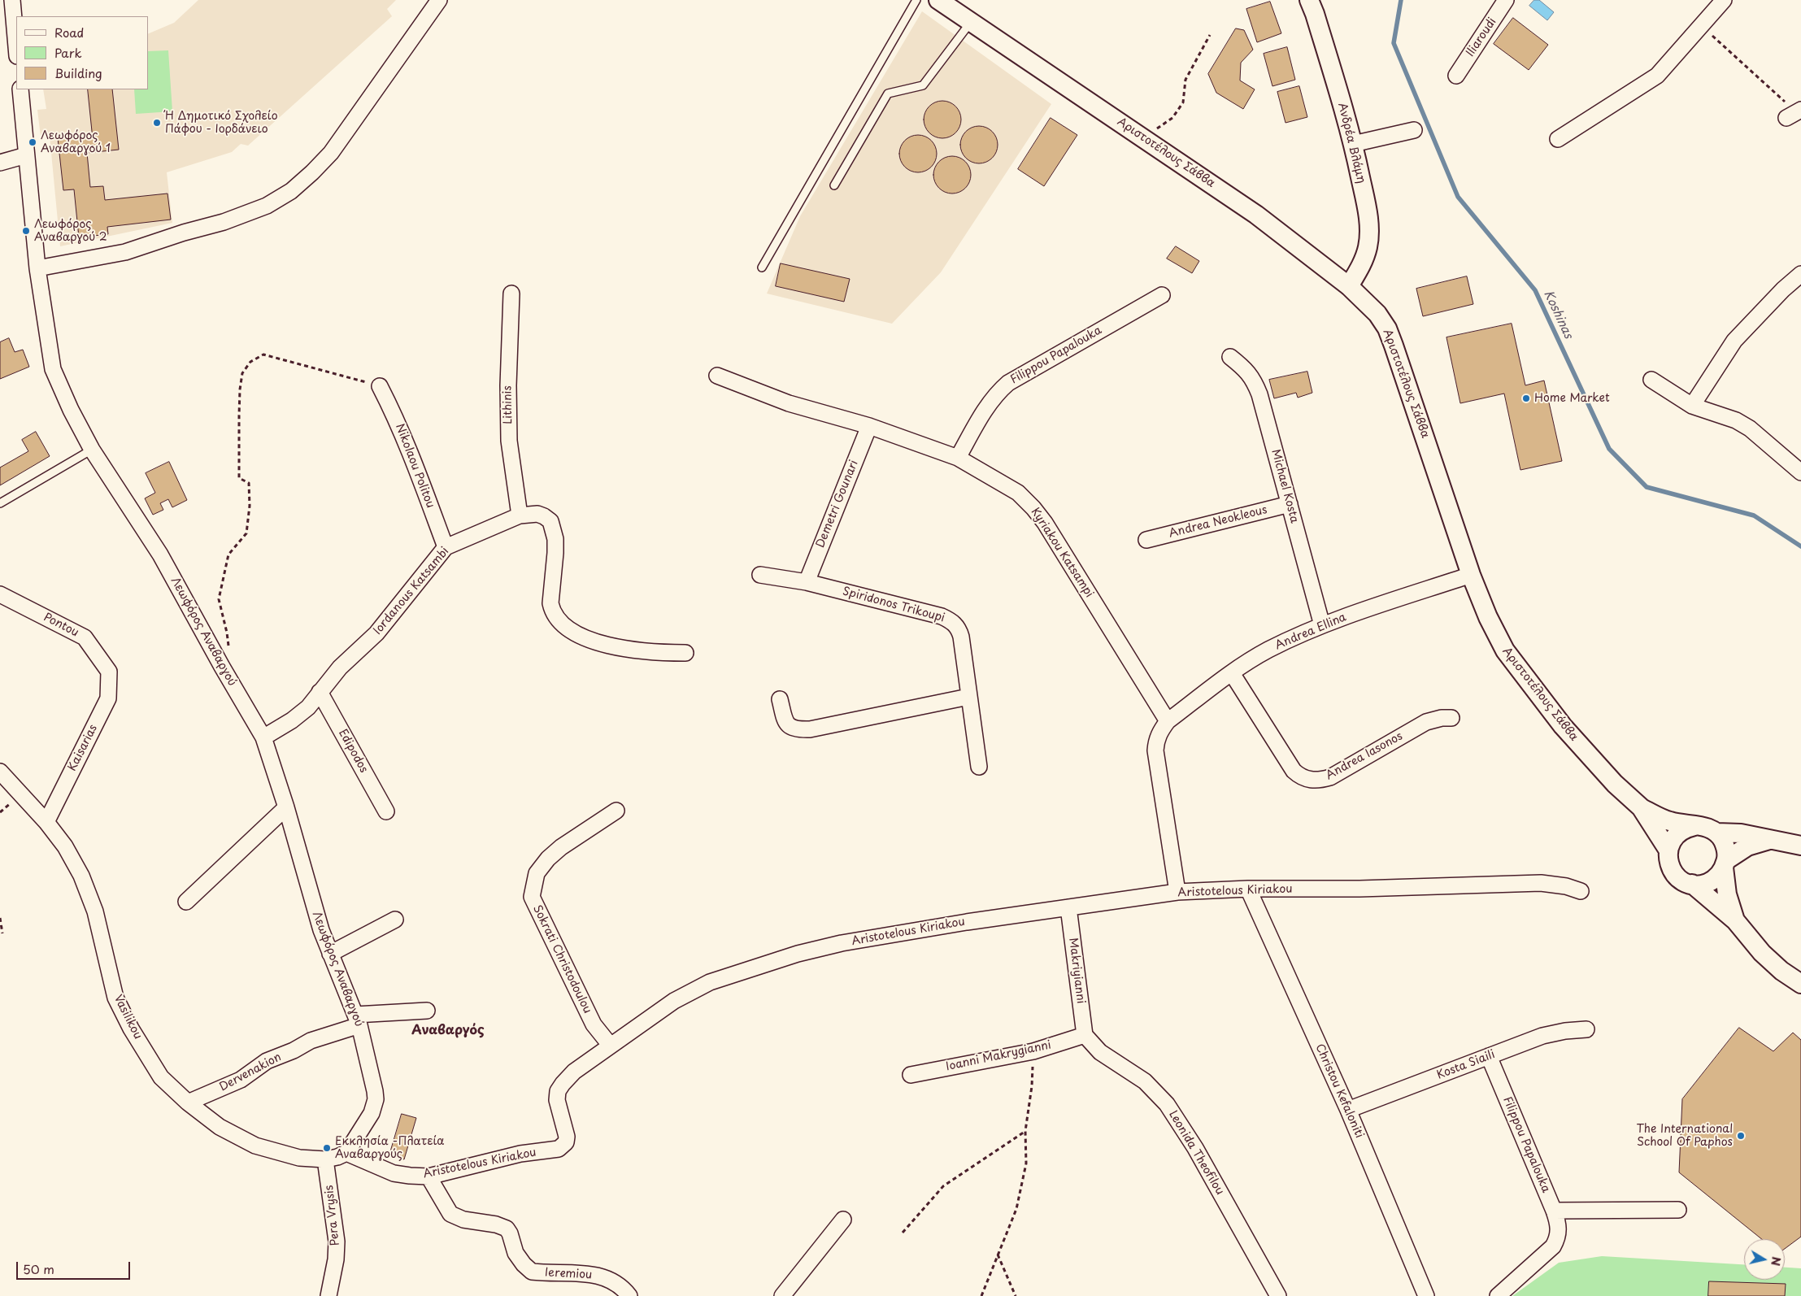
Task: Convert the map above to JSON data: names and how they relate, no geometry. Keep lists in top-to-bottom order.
{
  "streets": {
    "street": [
      "Iliaroudi",
      "Ανδρέα Βλάμη",
      "Αριστοτέλους Σάββα",
      "Filippou Papalouka",
      "Lithinis",
      "Nikolaou Politou",
      "Michael Kosta",
      "Demetri Gounari",
      "Andrea Neokleous",
      "Kyriakou Katsampi",
      "Iordanous Katsambi",
      "Spiridonos Trikoupi",
      "Pontou",
      "Λεωφόρος Αναβαργού",
      "Andrea Ellina",
      "Kaisarias",
      "Edipodos",
      "Andrea Iasonos",
      "Aristotelous Kiriakou",
      "Sokrati Christodoulou",
      "Makriyianni",
      "Vasilikou",
      "Ioanni Makrygianni",
      "Kosta Siaili",
      "Dervenakion",
      "Christou Kefaloniti",
      "Leonida Theofilou",
      "Pera Vrysis",
      "Ieremiou"
    ]
  },
  "crossings": [
    ["Ανδρέα Βλάμη", "Αριστοτέλους Σάββα"],
    ["Αριστοτέλους Σάββα", "Andrea Ellina"],
    ["Filippou Papalouka", "Kyriakou Katsampi"],
    ["Filippou Papalouka", "Kosta Siaili"],
    ["Lithinis", "Iordanous Katsambi"],
    ["Nikolaou Politou", "Iordanous Katsambi"],
    ["Michael Kosta", "Andrea Neokleous"],
    ["Michael Kosta", "Andrea Ellina"],
    ["Demetri Gounari", "Kyriakou Katsampi"],
    ["Demetri Gounari", "Spiridonos Trikoupi"],
    ["Kyriakou Katsampi", "Andrea Ellina"],
    ["Iordanous Katsambi", "Λεωφόρος Αναβαργού"],
    ["Iordanous Katsambi", "Edipodos"],
    ["Pontou", "Kaisarias"],
    ["Λεωφόρος Αναβαργού", "Aristotelous Kiriakou"],
    ["Λεωφόρος Αναβαργού", "Dervenakion"],
    ["Andrea Ellina", "Andrea Iasonos"],
    ["Kaisarias", "Vasilikou"],
    ["Aristotelous Kiriakou", "Sokrati Christodoulou"],
    ["Aristotelous Kiriakou", "Makriyianni"],
    ["Aristotelous Kiriakou", "Christou Kefaloniti"],
    ["Aristotelous Kiriakou", "Ieremiou"],
    ["Makriyianni", "Ioanni Makrygianni"],
    ["Makriyianni", "Leonida Theofilou"],
    ["Vasilikou", "Dervenakion"],
    ["Vasilikou", "Pera Vrysis"],
    ["Ioanni Makrygianni", "Leonida Theofilou"],
    ["Kosta Siaili", "Christou Kefaloniti"]
  ],
  "districts": ["Αναβαργός"],
  "water": ["Koshinas"],
  "places": [
    "Η΄ Δημοτικό Σχολείο Πάφου - Ιορδάνειο",
    "Λεωφόρος Αναβαργού 1",
    "Λεωφόρος Αναβαργού 2",
    "Home Market",
    "The International School Of Paphos",
    "Εκκλησία -Πλατεία Αναβαργούς"
  ],
  "legend": ["Road", "Park", "Building"],
  "scale_bar": "50 m",
  "north": "right"
}
